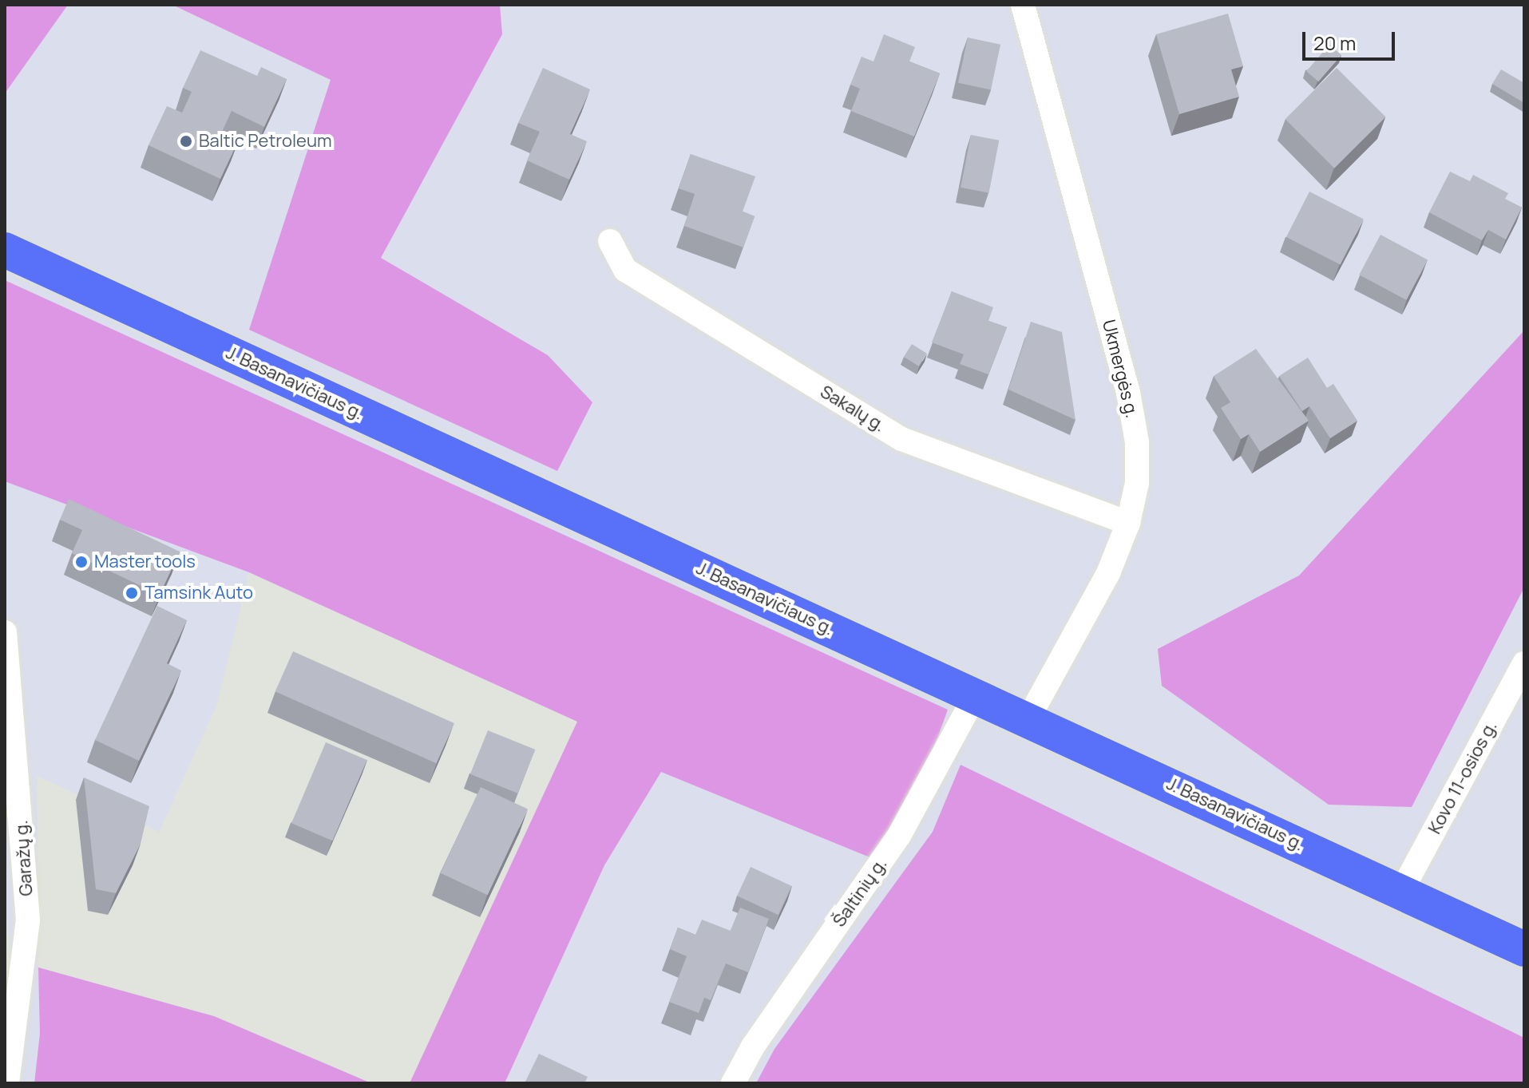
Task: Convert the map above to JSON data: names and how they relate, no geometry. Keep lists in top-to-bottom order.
{
  "streets": {
    "highway": ["J. Basanavičiaus g."],
    "street": [
      "Ukmergės g.",
      "Sakalų g.",
      "Kovo 11-osios g.",
      "Garažų g.",
      "Šaltinių g."
    ]
  },
  "crossings": [
    ["Ukmergės g.", "J. Basanavičiaus g."],
    ["Ukmergės g.", "Sakalų g."],
    ["J. Basanavičiaus g.", "Kovo 11-osios g."],
    ["J. Basanavičiaus g.", "Šaltinių g."]
  ],
  "places": ["Baltic Petroleum", "Master tools", "Tamsink Auto"],
  "scale_bar": "20 m"
}
